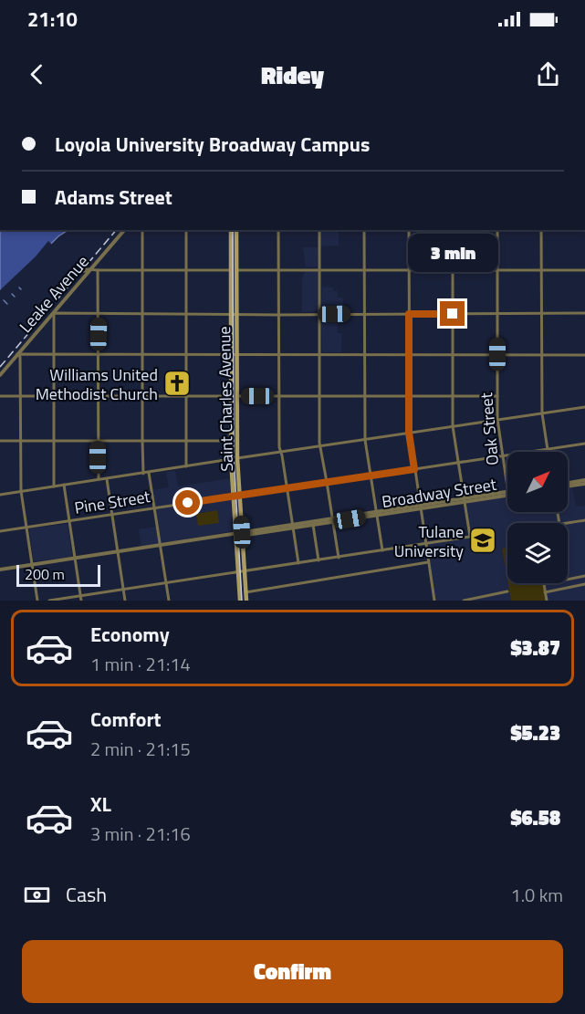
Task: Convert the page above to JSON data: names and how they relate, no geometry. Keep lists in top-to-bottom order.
{
  "streets": {
    "main road": ["Saint Charles Avenue"],
    "street": [
      "Leake Avenue",
      "Oak Street",
      "Broadway Street",
      "Pine Street"
    ]
  },
  "crossings": [
    ["Saint Charles Avenue", "Broadway Street"],
    ["Saint Charles Avenue", "Pine Street"],
    ["Oak Street", "Pine Street"]
  ],
  "places": {
    "church": ["Williams United Methodist Church"],
    "school or university": ["Tulane University"]
  },
  "scale_bar": "200 m",
  "north": "top right",
  "page": {
    "status": "21:10",
    "header": "Ridey",
    "banner": ["Loyola University Broadway Campus", "Adams Street"],
    "bubble": "3 min",
    "scale": "200 m",
    "list": [
      {
        "name": "Economy",
        "note": "1 min · 21:14",
        "value": "$3.87"
      },
      {
        "name": "Comfort",
        "note": "2 min · 21:15",
        "value": "$5.23"
      },
      {
        "name": "XL",
        "note": "3 min · 21:16",
        "value": "$6.58"
      }
    ],
    "pay": ["Cash", "1.0 km"],
    "buttons": "Confirm"
  }
}
